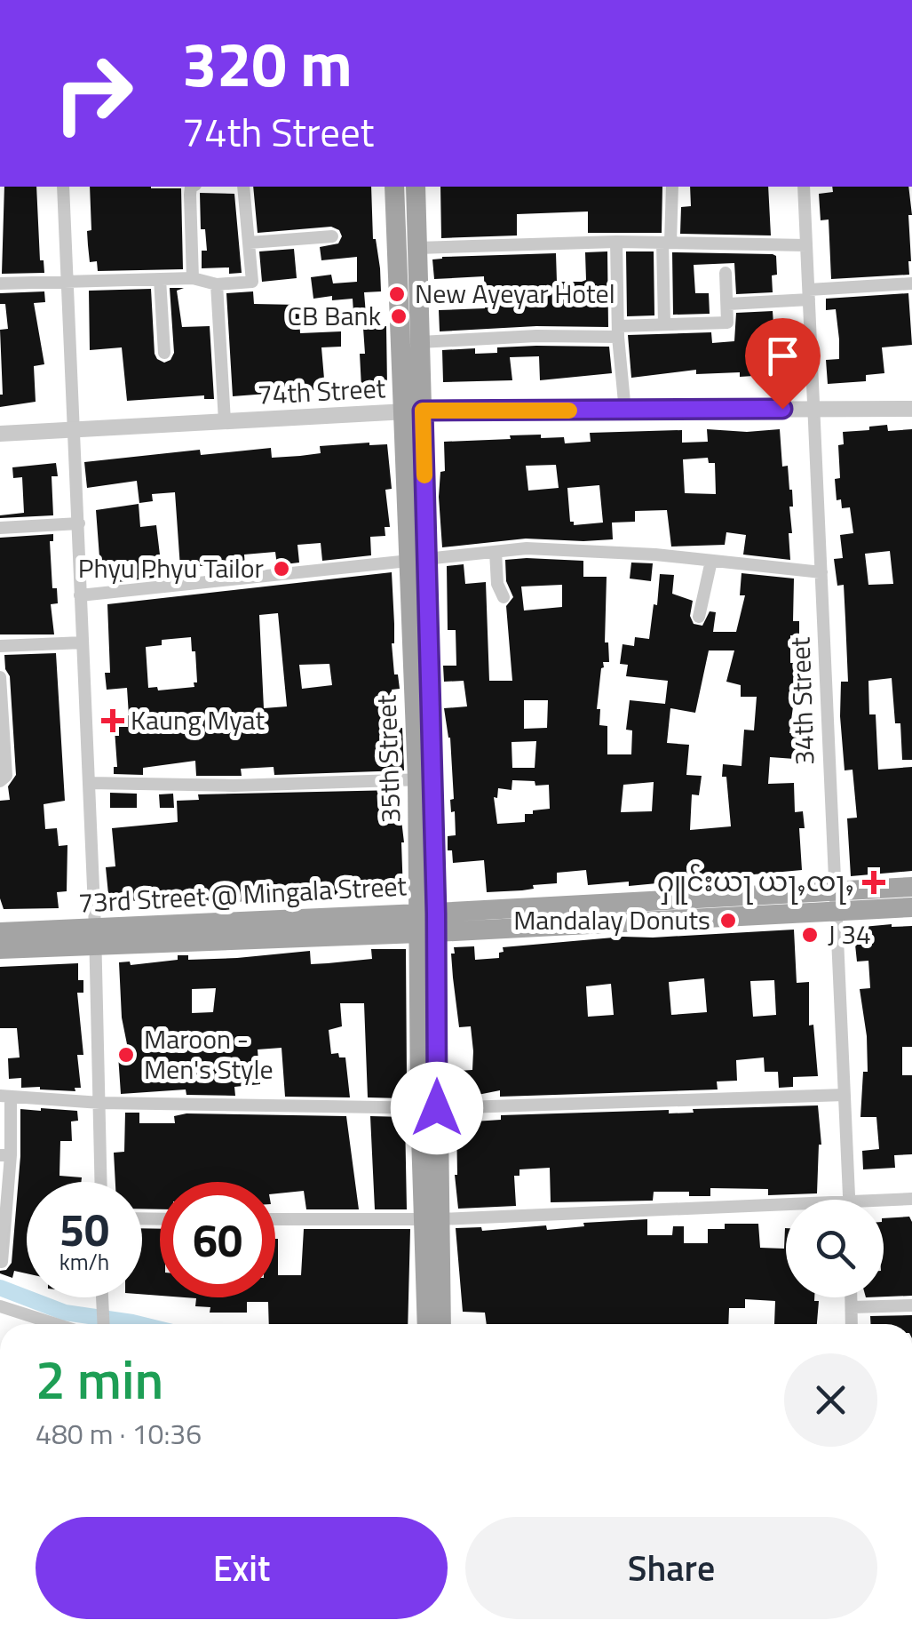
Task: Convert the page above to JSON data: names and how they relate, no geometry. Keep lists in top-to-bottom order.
{
  "streets": {
    "main road": ["35th Street", "73rd Street @ Mingala Street"],
    "street": ["74th Street", "34th Street"]
  },
  "crossings": [
    ["74th Street", "34th Street"],
    ["74th Street", "35th Street"],
    ["34th Street", "73rd Street @ Mingala Street"],
    ["35th Street", "73rd Street @ Mingala Street"]
  ],
  "places": {
    "other": [
      "New Ayeyar Hotel",
      "CB Bank",
      "Phyu Phyu Tailor",
      "Mandalay Donuts",
      "J 34",
      "Maroon - Men's Style"
    ],
    "health": ["Kaung Myat", "ႁူင်းယႃ ယႃႇၸႃႇ"]
  },
  "page": {
    "turn": ["320 m", "74th Street"],
    "speed": "50 km/h",
    "limit": "60",
    "heading": ["2 min", "480 m · 10:36"],
    "buttons": ["Exit", "Share"]
  }
}
